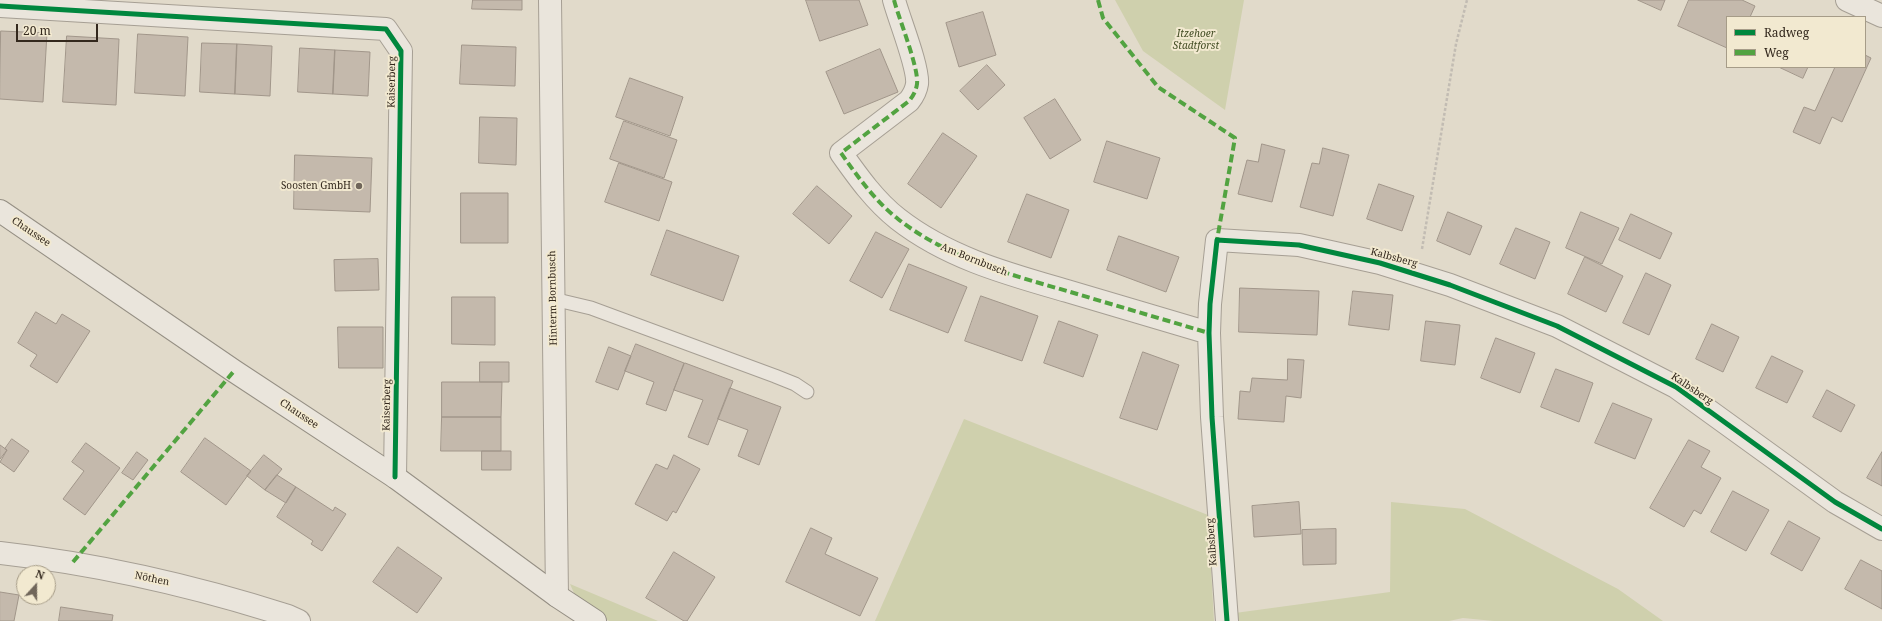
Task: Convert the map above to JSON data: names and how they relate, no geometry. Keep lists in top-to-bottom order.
{
  "streets": {
    "street": [
      "Kaiserberg",
      "Chaussee",
      "Kalbsberg",
      "Am Bornbusch",
      "Hinterm Bornbusch",
      "Nöthen"
    ]
  },
  "crossings": [
    ["Kaiserberg", "Chaussee"],
    ["Chaussee", "Hinterm Bornbusch"],
    ["Kalbsberg", "Am Bornbusch"]
  ],
  "parks": ["Itzehoer Stadtforst"],
  "places": ["Soosten GmbH"],
  "legend": ["Radweg", "Weg"],
  "scale_bar": "20 m",
  "north": "top"
}
